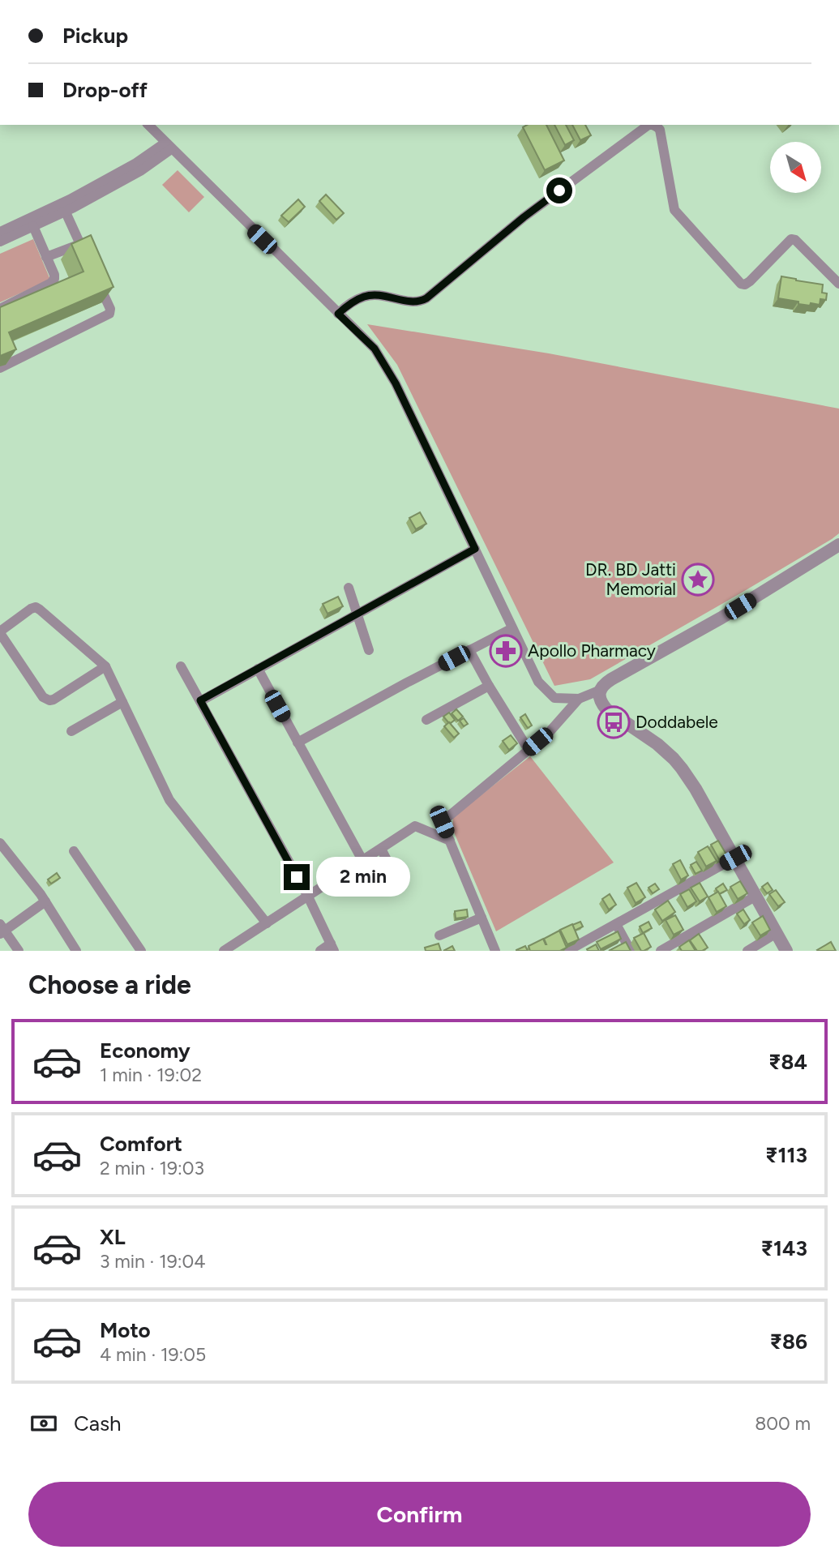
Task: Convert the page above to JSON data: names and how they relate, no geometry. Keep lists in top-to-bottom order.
{
  "places": {
    "place": ["DR. BD Jatti Memorial"],
    "pharmacy": ["Apollo Pharmacy"],
    "bus stop": ["Doddabele"]
  },
  "north": "bottom right",
  "page": {
    "banner": ["Pickup", "Drop-off"],
    "bubble": "2 min",
    "heading": "Choose a ride",
    "list": [
      {
        "name": "Economy",
        "note": "1 min · 19:02",
        "value": "₹84"
      },
      {
        "name": "Comfort",
        "note": "2 min · 19:03",
        "value": "₹113"
      },
      {
        "name": "XL",
        "note": "3 min · 19:04",
        "value": "₹143"
      },
      {
        "name": "Moto",
        "note": "4 min · 19:05",
        "value": "₹86"
      }
    ],
    "pay": ["Cash", "800 m"],
    "buttons": "Confirm"
  }
}
